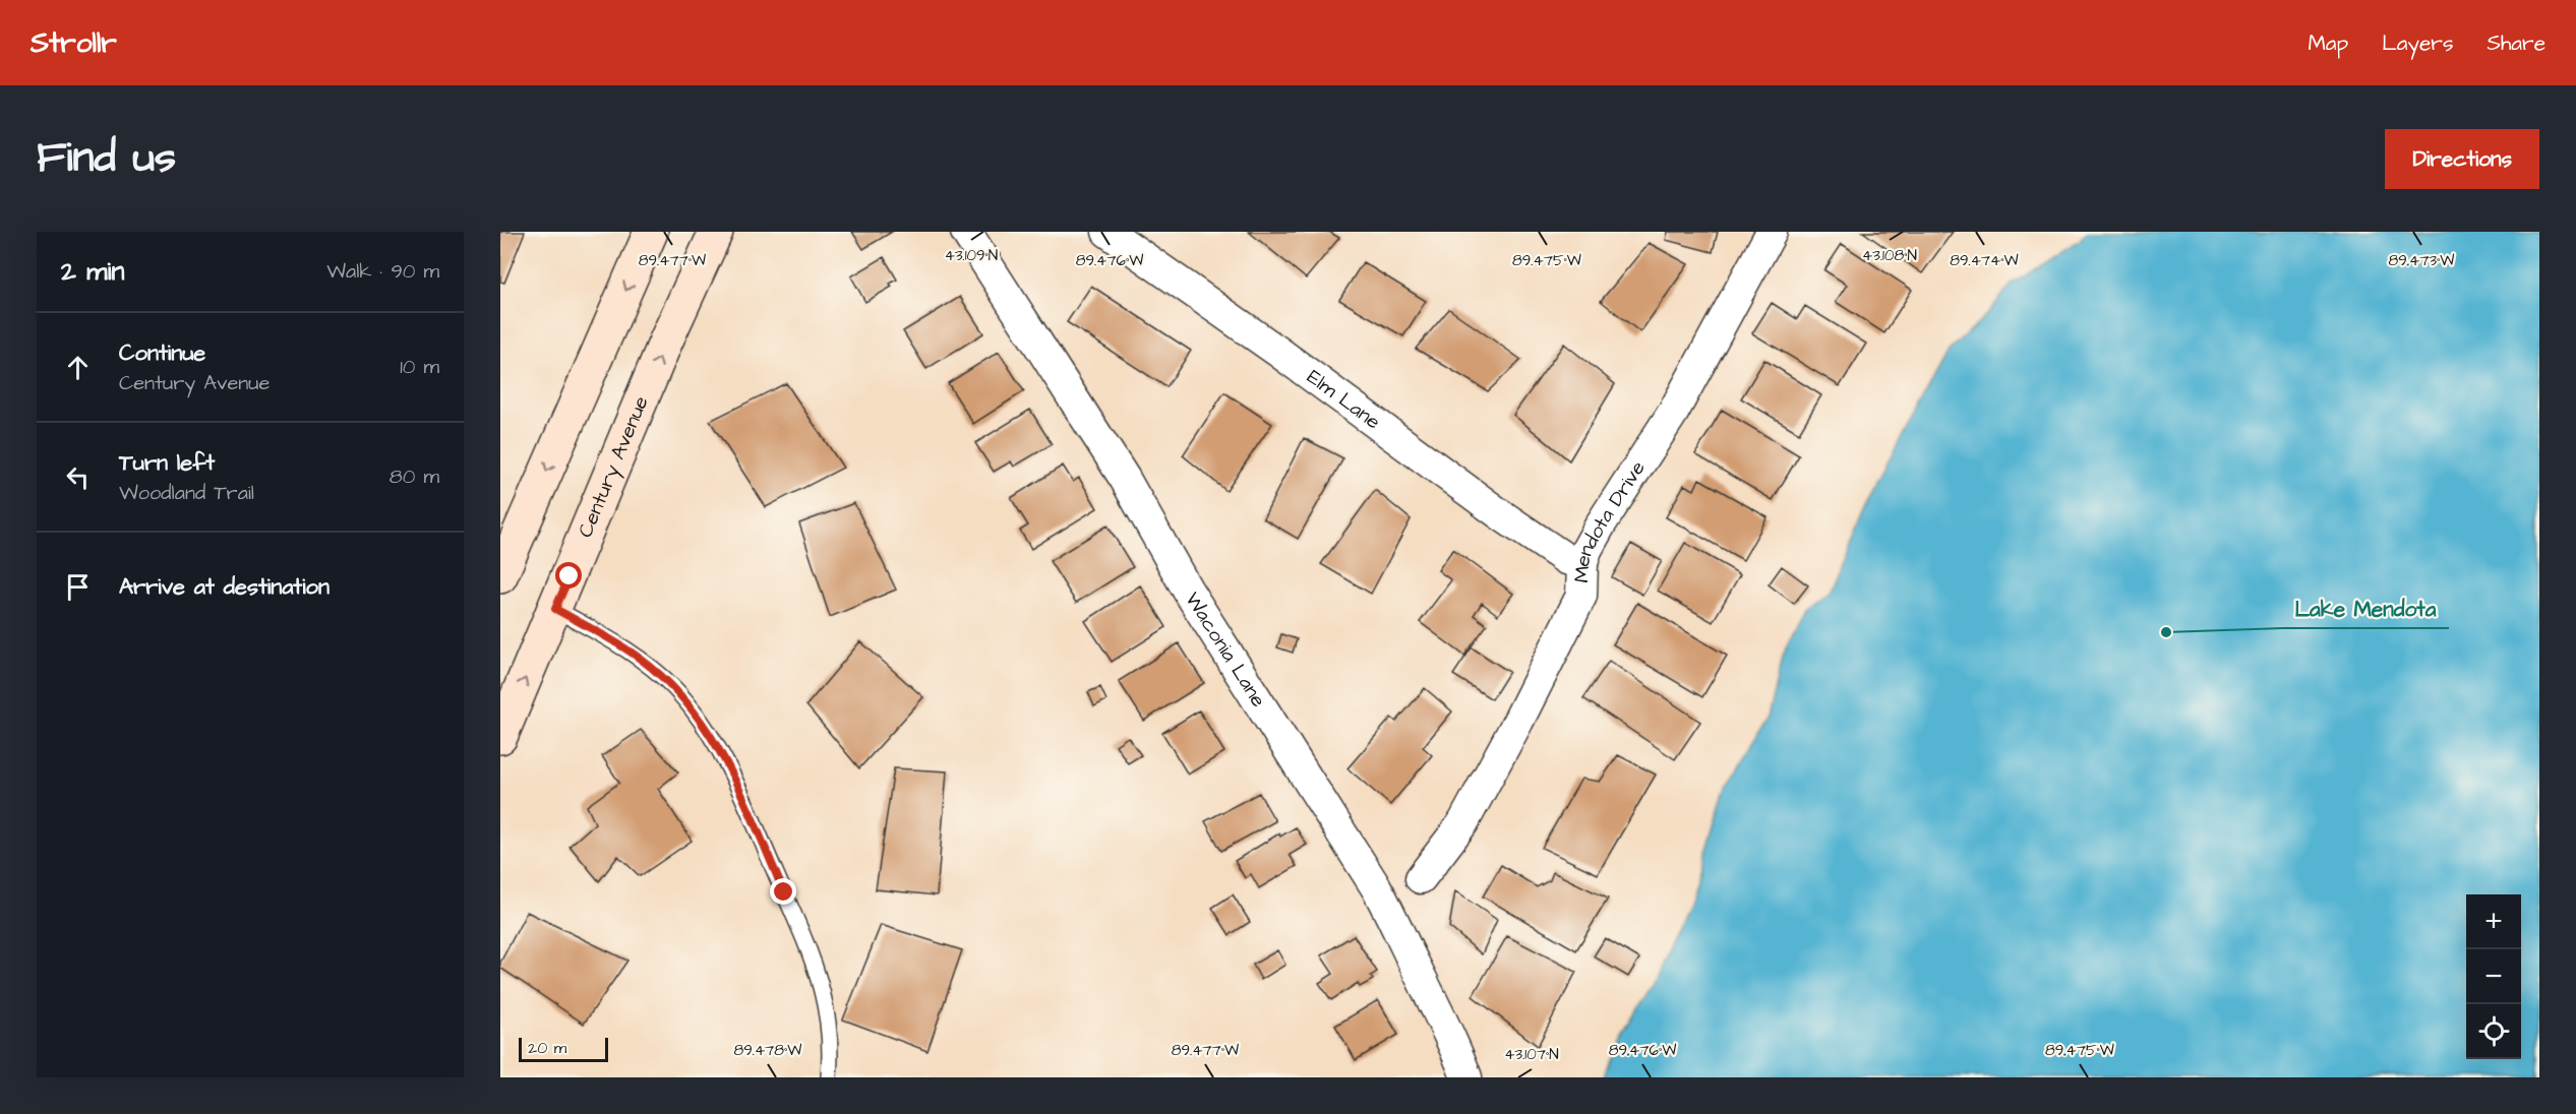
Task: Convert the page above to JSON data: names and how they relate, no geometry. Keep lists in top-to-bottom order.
{
  "streets": {
    "main road": ["Century Avenue"],
    "street": ["Elm Lane", "Mendota Drive", "Waconia Lane"]
  },
  "crossings": [
    ["Elm Lane", "Mendota Drive"]
  ],
  "places": ["Lake Mendota"],
  "scale_bar": "20 m",
  "page": {
    "header": "Strollr",
    "nav": ["Map", "Layers", "Share"],
    "title": "Find us",
    "buttons": "Directions",
    "heading": ["2 min", "Walk · 90 m"],
    "list": [
      ["Continue", "Century Avenue", "10 m"],
      ["Turn left", "Woodland Trail", "80 m"],
      "Arrive at destination"
    ],
    "map_buttons": ["+", "−"],
    "scale": "20 m"
  },
  "coordinates": [
    "43.109°N",
    "43.108°N",
    "89.477°W",
    "89.476°W",
    "89.475°W",
    "89.474°W",
    "89.473°W",
    "89.478°W",
    "43.107°N"
  ]
}
